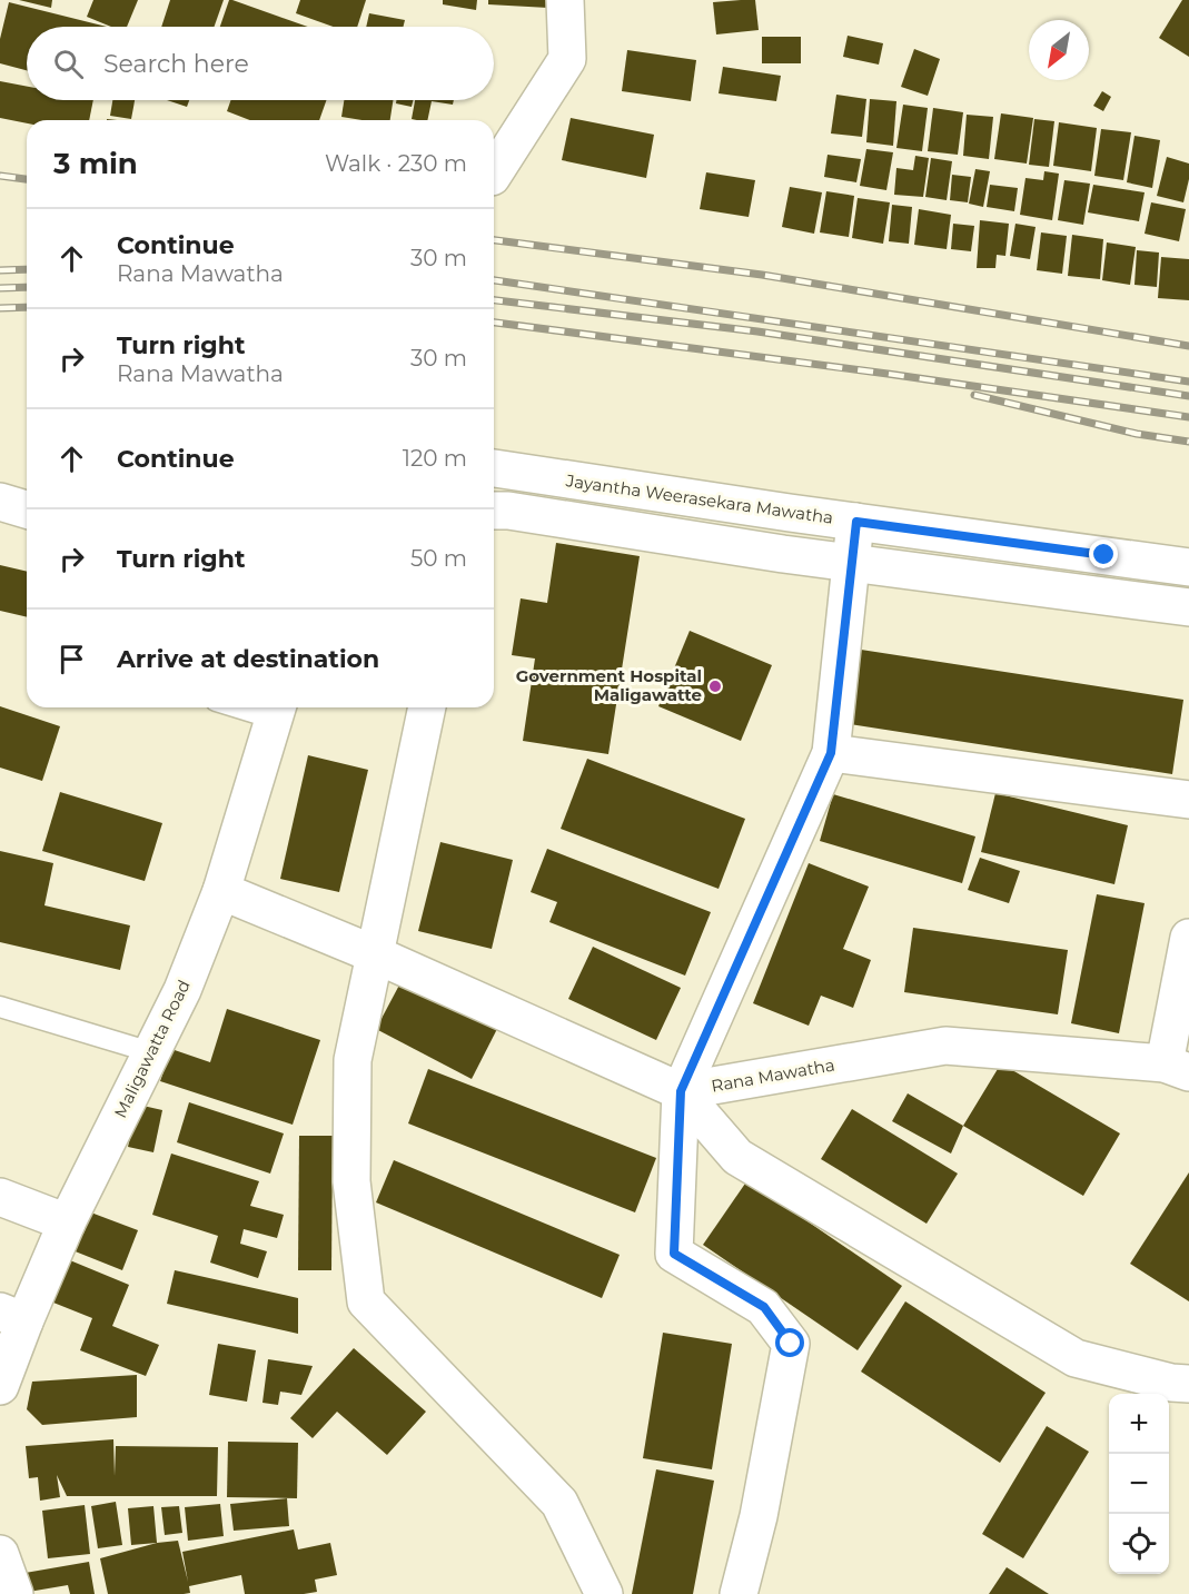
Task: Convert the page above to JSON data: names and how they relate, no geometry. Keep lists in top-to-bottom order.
{
  "streets": {
    "street": ["Jayantha Weerasekara Mawatha", "Maligawatta Road", "Rana Mawatha"]
  },
  "places": ["Government Hospital Maligawatte"],
  "north": "bottom left",
  "page": {
    "search": "Search here",
    "heading": ["3 min", "Walk · 230 m"],
    "list": [
      ["Continue", "Rana Mawatha", "30 m"],
      ["Turn right", "Rana Mawatha", "30 m"],
      ["Continue", "120 m"],
      ["Turn right", "50 m"],
      "Arrive at destination"
    ],
    "map_buttons": ["+", "−"]
  }
}
